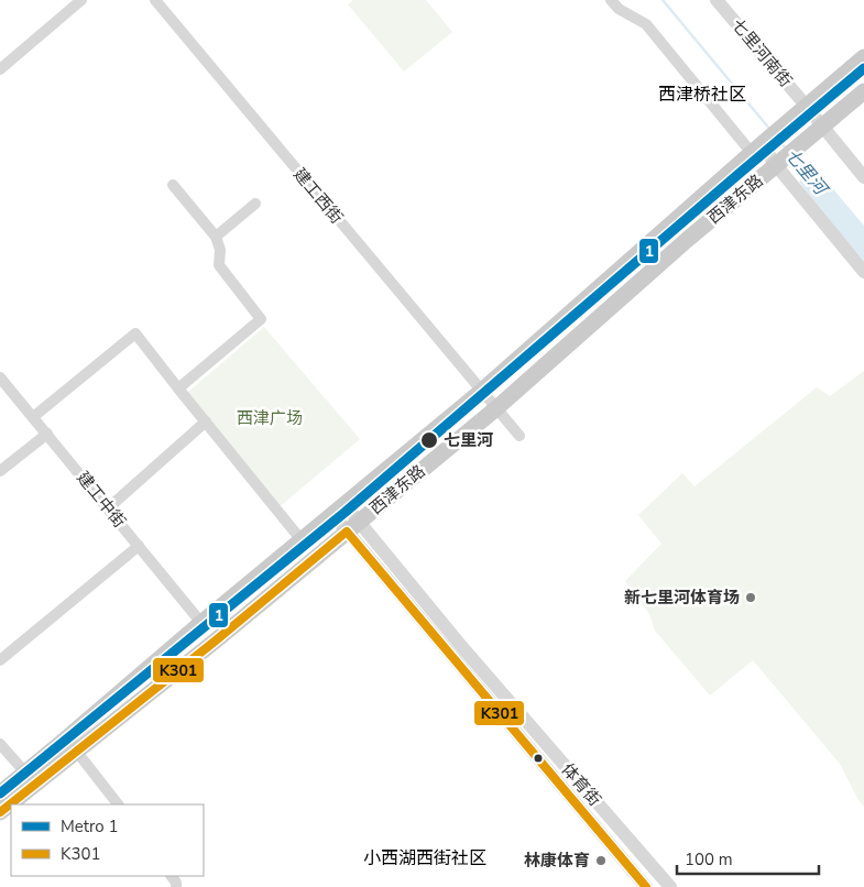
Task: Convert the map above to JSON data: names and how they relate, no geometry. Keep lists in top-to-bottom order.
{
  "streets": {
    "main road": ["西津东路"],
    "street": [
      "七里河南街",
      "建工西街",
      "建工中街",
      "体育街"
    ]
  },
  "crossings": [
    ["七里河南街", "西津东路"],
    ["建工西街", "西津东路"],
    ["西津东路", "建工中街"],
    ["西津东路", "体育街"]
  ],
  "districts": ["西津桥社区", "小西湖西街社区"],
  "water": ["七里河"],
  "parks": ["西津广场"],
  "places": ["七里河", "新七里河体育场", "林康体育"],
  "lines": ["metro line 1", "transit line K301"],
  "legend": ["Metro 1", "K301"],
  "scale_bar": "100 m"
}
